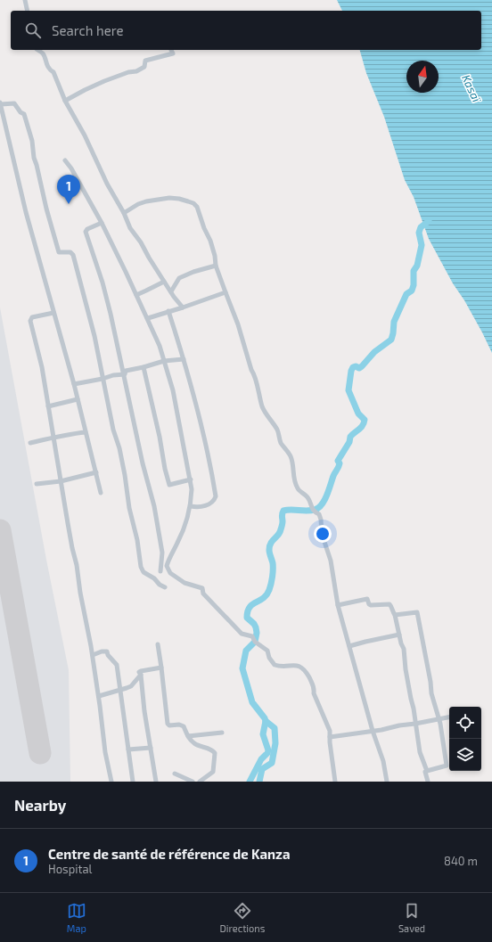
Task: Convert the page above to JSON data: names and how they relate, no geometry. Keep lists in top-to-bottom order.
{
  "water": ["Kasaï"],
  "north": "top",
  "page": {
    "search": "Search here",
    "pins": "1",
    "heading": "Nearby",
    "list": [
      {
        "mark": "1",
        "name": "Centre de santé de référence de Kanza",
        "note": "Hospital",
        "value": "840 m"
      }
    ],
    "nav": ["Map", "Directions", "Saved"]
  }
}
